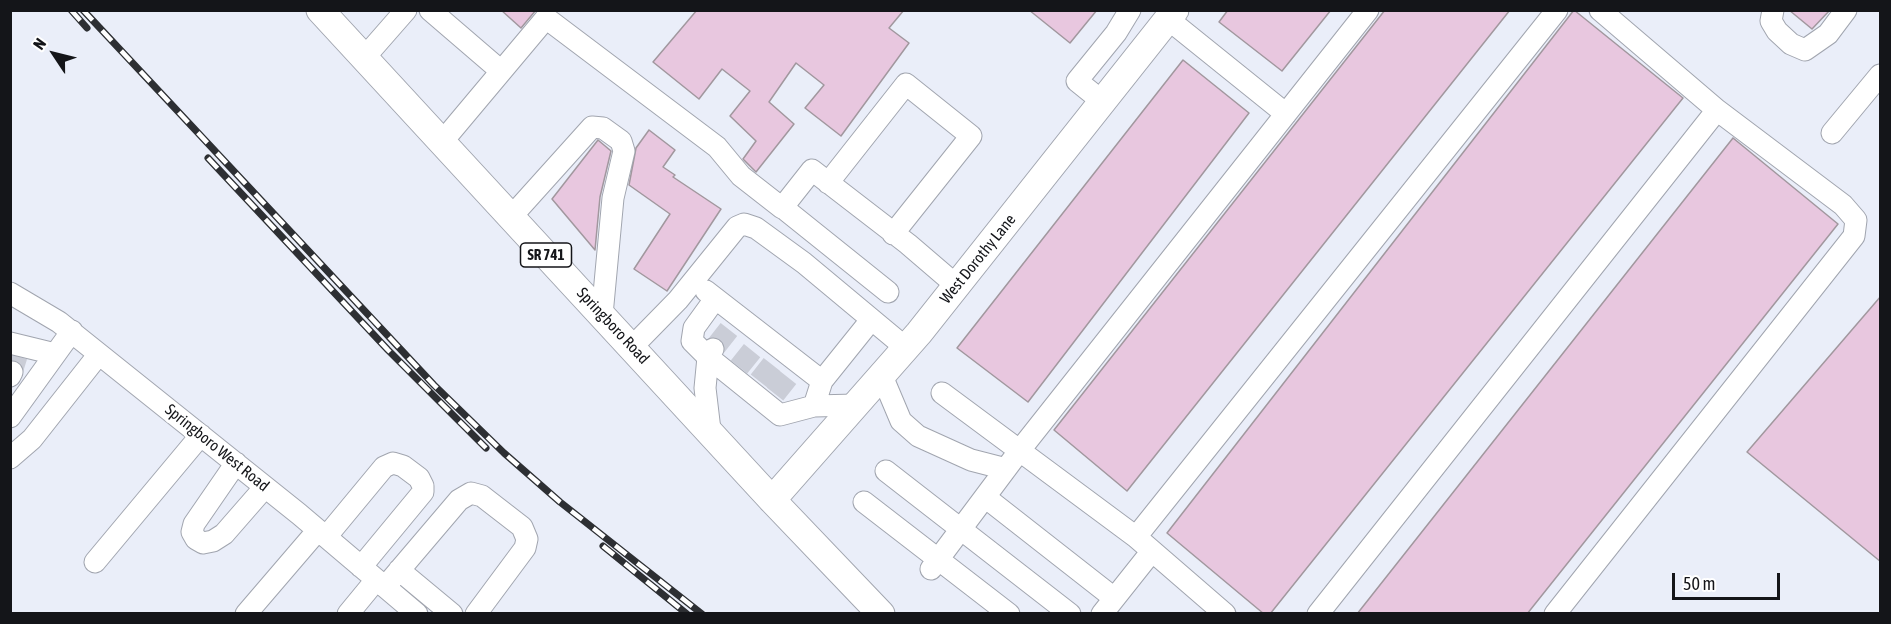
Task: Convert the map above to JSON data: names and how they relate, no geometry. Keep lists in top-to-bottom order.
{
  "streets": {
    "main road": ["SR 741", "West Dorothy Lane", "Springboro Road"],
    "street": ["Springboro West Road"]
  },
  "crossings": [
    ["West Dorothy Lane", "Springboro Road"]
  ],
  "scale_bar": "50 m",
  "north": "top left"
}
